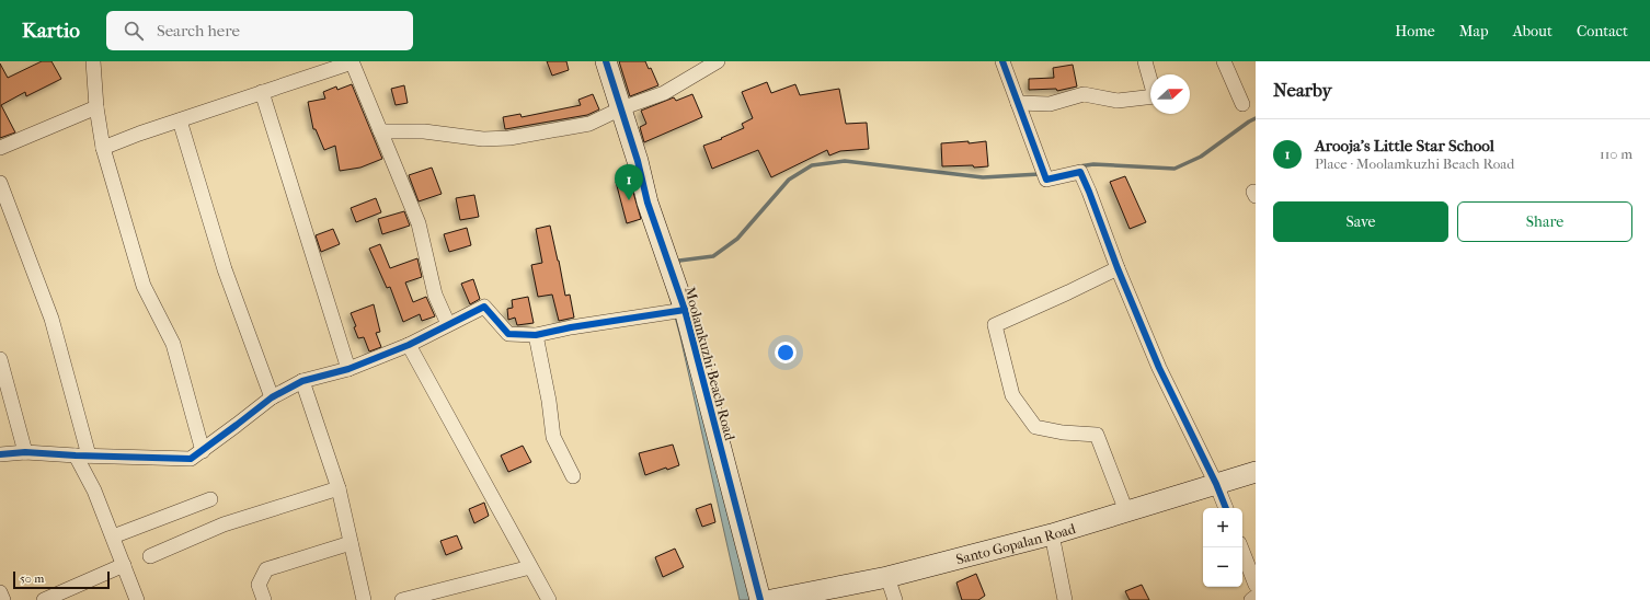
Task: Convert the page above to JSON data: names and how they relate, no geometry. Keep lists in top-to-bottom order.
{
  "streets": {
    "street": ["Moolamkuzhi Beach Road", "Santo Gopalan Road"]
  },
  "scale_bar": "50 m",
  "north": "right",
  "page": {
    "header": "Kartio",
    "search": "Search here",
    "nav": [
      "Home",
      "Map",
      "About",
      "Contact"
    ],
    "heading": "Nearby",
    "list": [
      {
        "mark": "1",
        "name": "Arooja's Little Star School",
        "note": "Place · Moolamkuzhi Beach Road",
        "value": "110 m"
      }
    ],
    "pins": "1",
    "buttons": ["Save", "Share"],
    "map_buttons": ["+", "−"],
    "scale": "50 m"
  }
}
